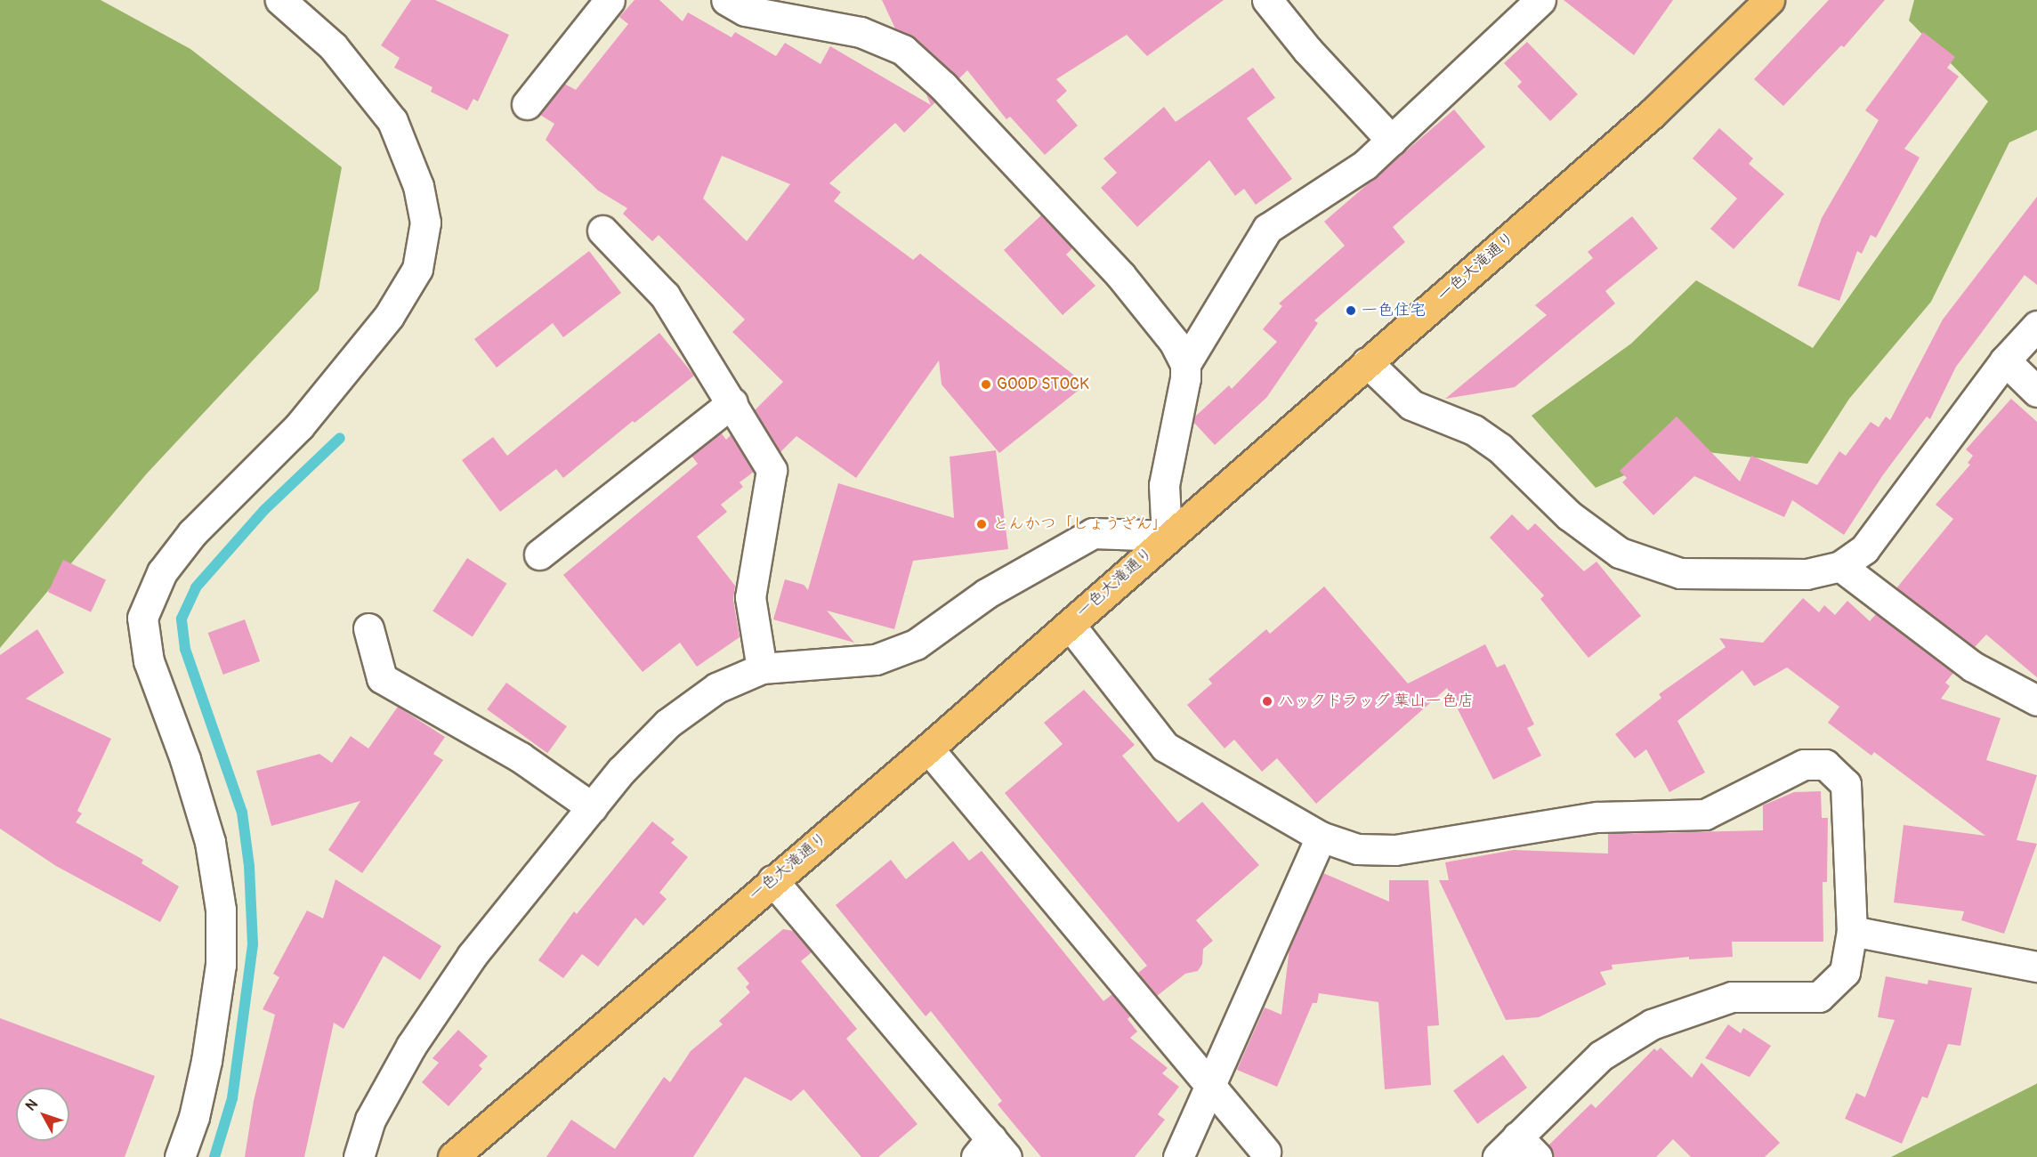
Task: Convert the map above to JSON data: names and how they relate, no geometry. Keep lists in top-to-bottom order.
{
  "streets": {
    "main road": ["一色大滝通り"]
  },
  "places": [
    "一色住宅",
    "GOOD STOCK",
    "とんかつ「しょうざん」",
    "ハックドラッグ 葉山一色店"
  ],
  "north": "top left"
}
